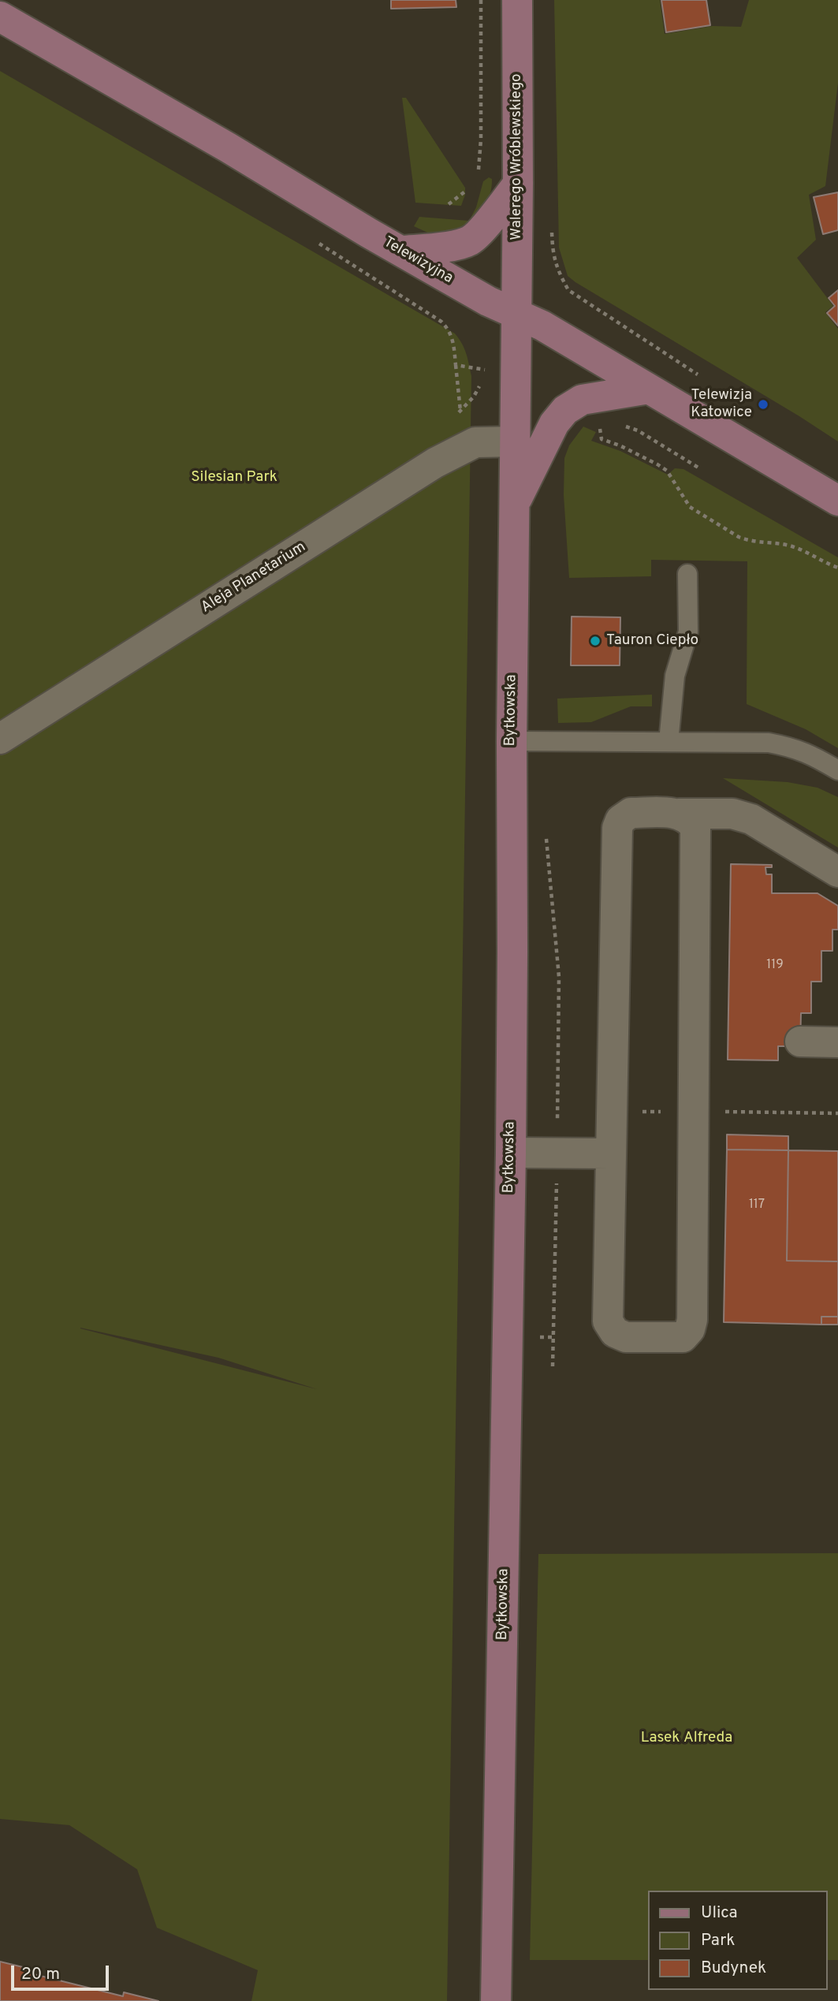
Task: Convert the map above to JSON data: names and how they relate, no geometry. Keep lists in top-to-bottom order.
{
  "streets": {
    "street": [
      "Walerego Wróblewskiego",
      "Telewizyjna",
      "Aleja Planetarium",
      "Bytkowska"
    ]
  },
  "crossings": [
    ["Walerego Wróblewskiego", "Telewizyjna"],
    ["Walerego Wróblewskiego", "Bytkowska"],
    ["Telewizyjna", "Bytkowska"],
    ["Aleja Planetarium", "Bytkowska"]
  ],
  "parks": ["Silesian Park", "Lasek Alfreda"],
  "places": ["Telewizja Katowice", "Tauron Ciepło"],
  "house_numbers": ["119", "117"],
  "legend": ["Ulica", "Park", "Budynek"],
  "scale_bar": "20 m"
}
